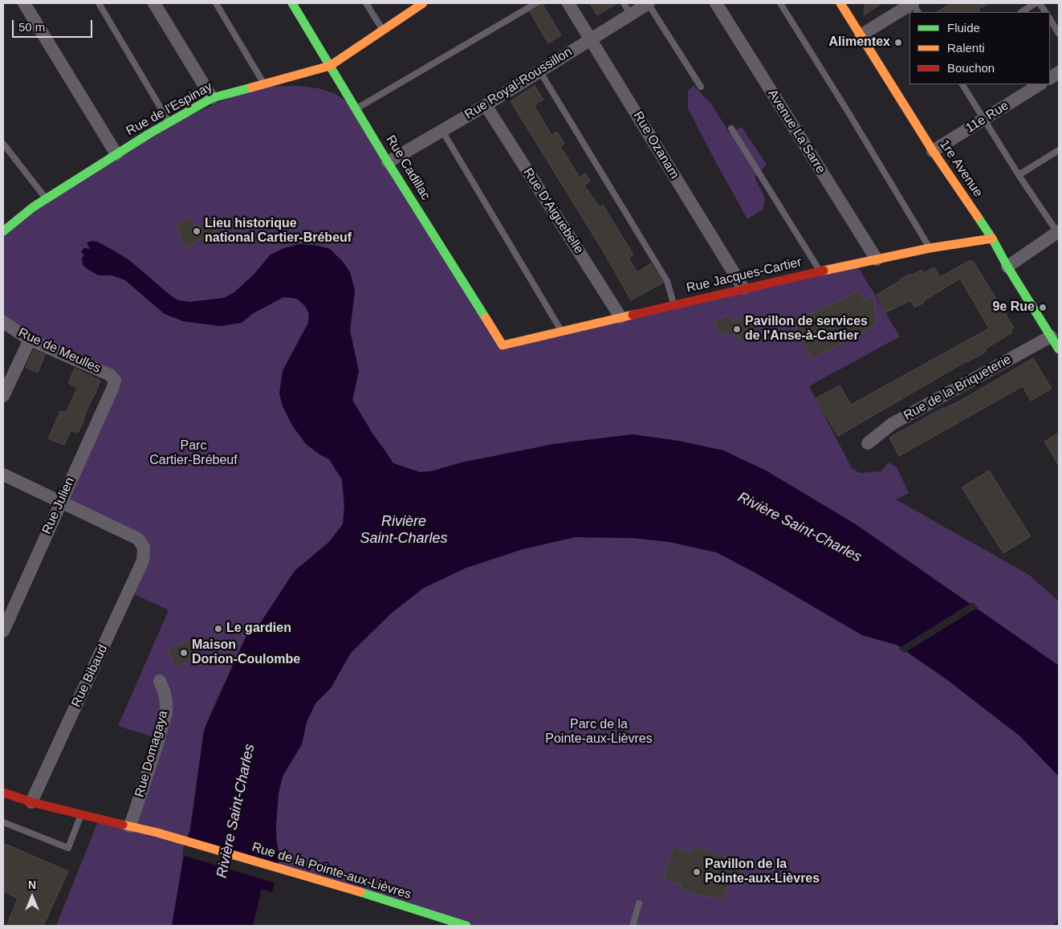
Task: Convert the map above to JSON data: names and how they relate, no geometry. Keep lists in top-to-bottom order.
{
  "streets": {
    "street": [
      "Rue Royal-Roussillon",
      "Rue de l'Espinay",
      "11e Rue",
      "Avenue La Sarre",
      "Rue Ozanam",
      "Rue Cadillac",
      "1re Avenue",
      "Rue D'Aiguebelle",
      "Rue Jacques-Cartier",
      "Rue de Meulles",
      "Rue de la Briqueterie",
      "Rue Julien",
      "Rue Bibaud",
      "Rue Domagaya",
      "Rue de la Pointe-aux-Lièvres"
    ]
  },
  "crossings": [
    ["Rue Royal-Roussillon", "Rue Ozanam"],
    ["Rue Royal-Roussillon", "Rue Cadillac"],
    ["Rue Royal-Roussillon", "Rue D'Aiguebelle"],
    ["Rue de l'Espinay", "Rue Cadillac"],
    ["11e Rue", "1re Avenue"],
    ["Avenue La Sarre", "Rue Jacques-Cartier"],
    ["Rue Ozanam", "Rue Jacques-Cartier"],
    ["Rue Cadillac", "Rue Jacques-Cartier"],
    ["1re Avenue", "Rue Jacques-Cartier"],
    ["1re Avenue", "Rue de la Briqueterie"],
    ["Rue D'Aiguebelle", "Rue Jacques-Cartier"],
    ["Rue de Meulles", "Rue Julien"],
    ["Rue Julien", "Rue Bibaud"],
    ["Rue Bibaud", "Rue de la Pointe-aux-Lièvres"],
    ["Rue Domagaya", "Rue de la Pointe-aux-Lièvres"]
  ],
  "water": ["Rivière Saint-Charles"],
  "parks": ["Parc Cartier-Brébeuf", "Parc de la Pointe-aux-Lièvres"],
  "places": [
    "Alimentex",
    "Lieu historique national Cartier-Brébeuf",
    "9e Rue",
    "Pavillon de services de l'Anse-à-Cartier",
    "Le gardien",
    "Maison Dorion-Coulombe",
    "Pavillon de la Pointe-aux-Lièvres"
  ],
  "legend": ["Fluide", "Ralenti", "Bouchon"],
  "scale_bar": "50 m",
  "north": "top"
}
